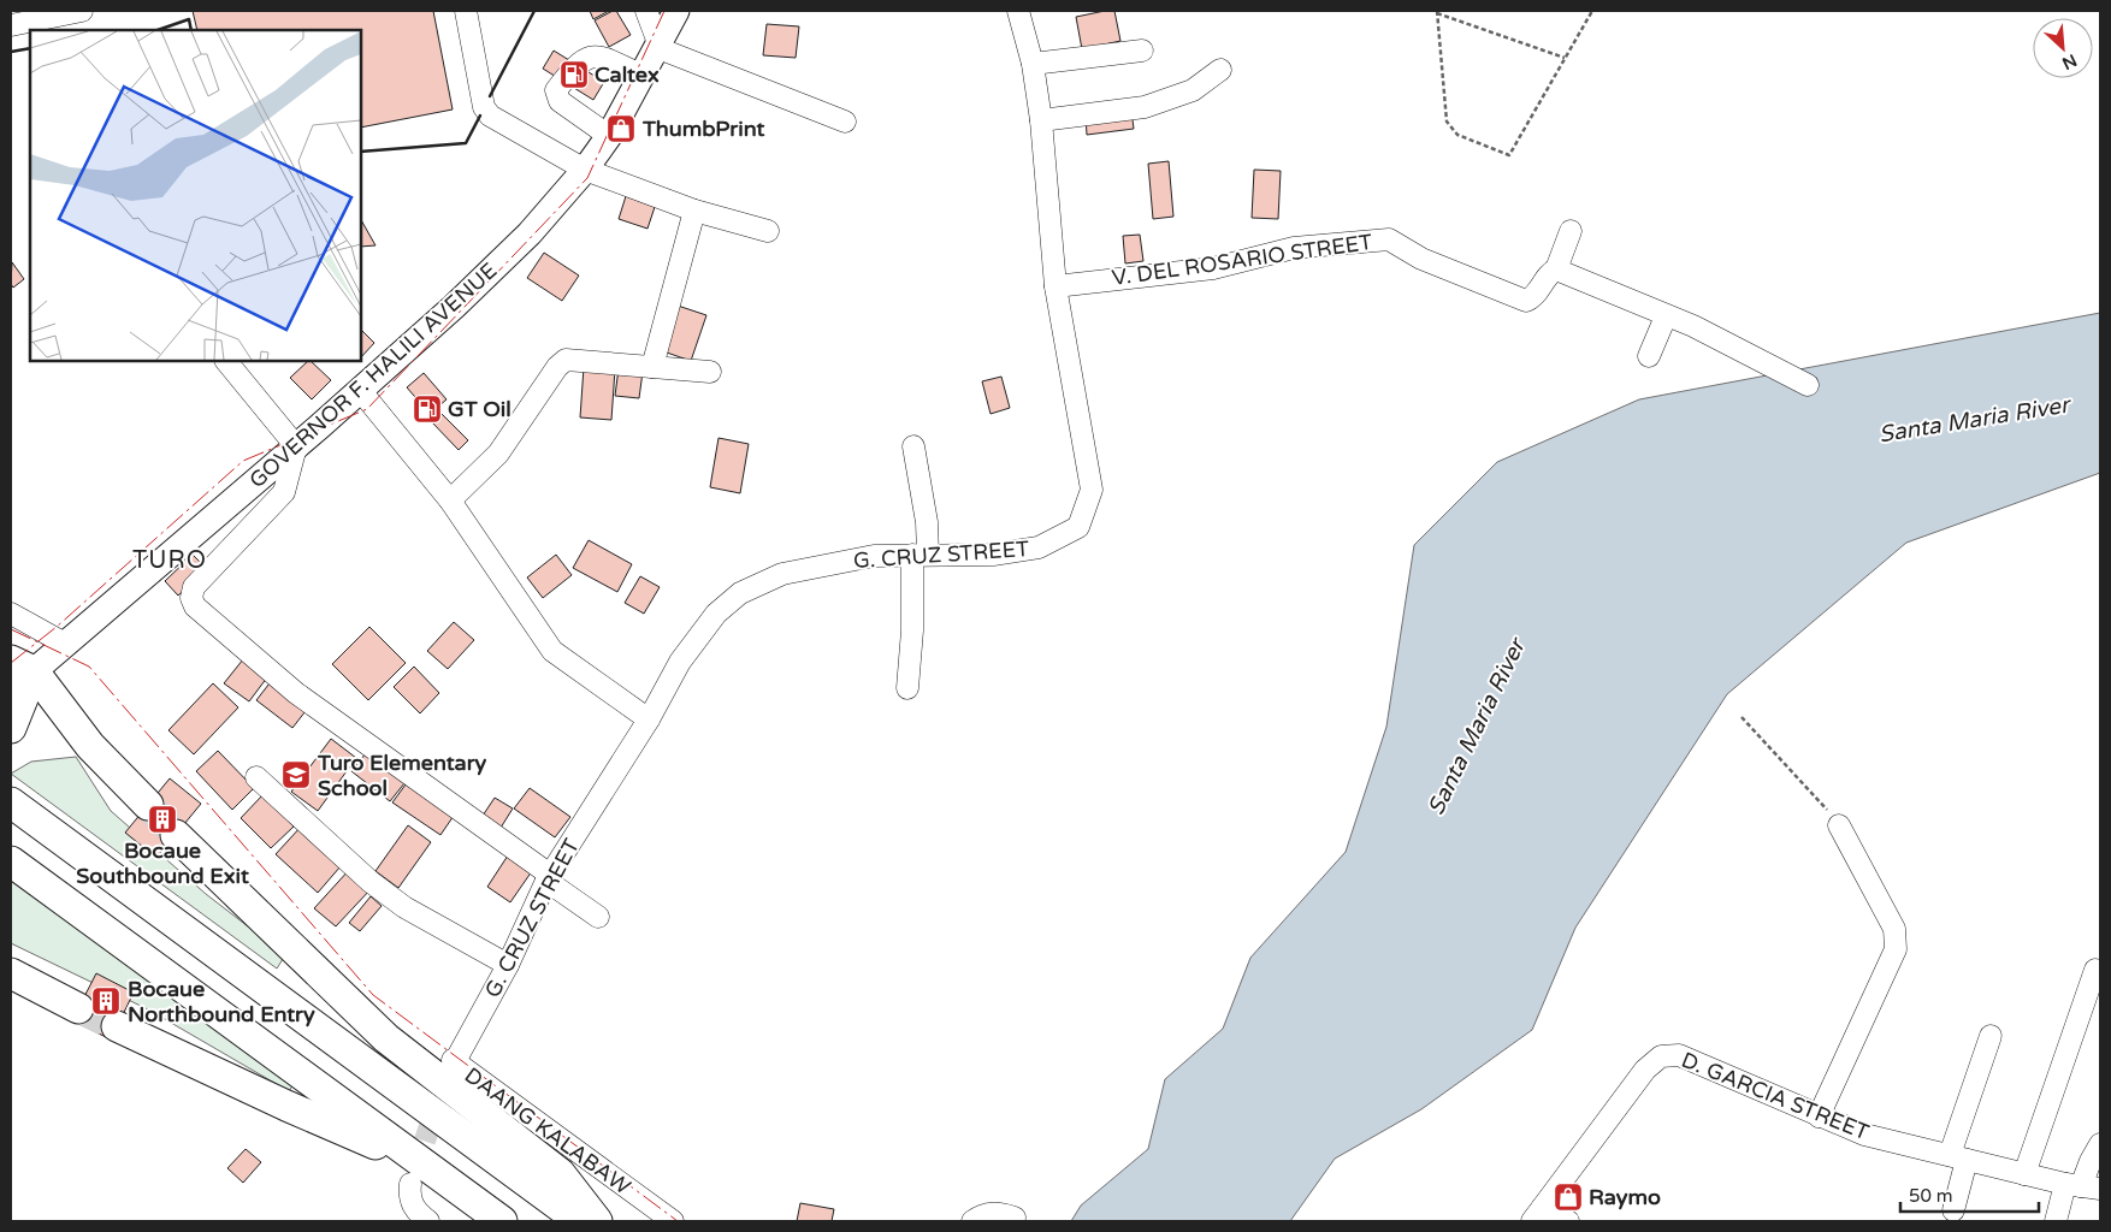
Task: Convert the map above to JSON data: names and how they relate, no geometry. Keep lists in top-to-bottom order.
{
  "streets": {
    "main road": ["GOVERNOR F. HALILI AVENUE"],
    "street": [
      "V. DEL ROSARIO STREET",
      "G. CRUZ STREET",
      "D. GARCIA STREET",
      "DAANG KALABAW"
    ]
  },
  "crossings": [
    ["V. DEL ROSARIO STREET", "G. CRUZ STREET"],
    ["G. CRUZ STREET", "DAANG KALABAW"]
  ],
  "districts": ["TURO"],
  "water": ["Santa Maria River"],
  "places": {
    "fuel station": ["Caltex", "GT Oil"],
    "shop": ["ThumbPrint", "Raymo"],
    "school or university": ["Turo Elementary School"],
    "building": ["Bocaue Southbound Exit", "Bocaue Northbound Entry"]
  },
  "scale_bar": "50 m",
  "north": "bottom right"
}
